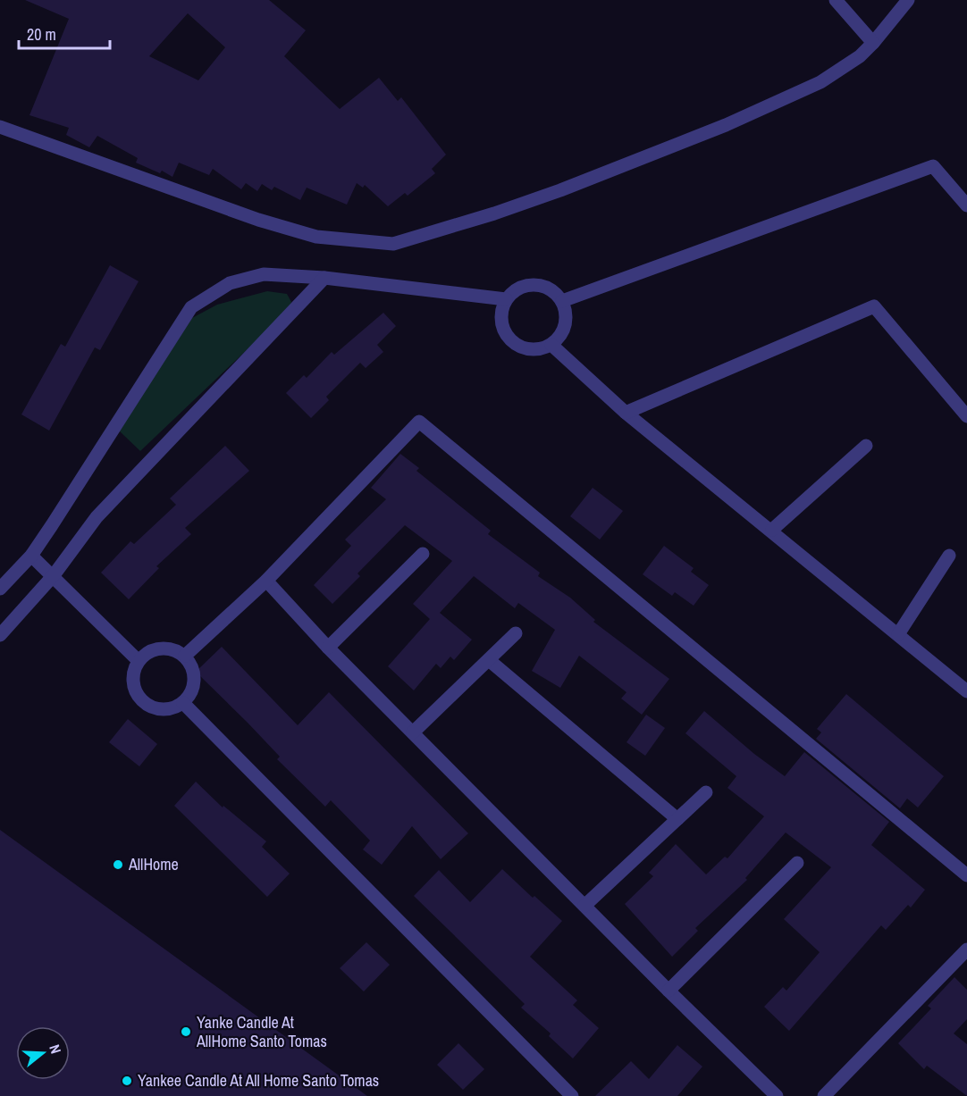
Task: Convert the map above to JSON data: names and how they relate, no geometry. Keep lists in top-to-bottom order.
{
  "places": ["AllHome", "Yanke Candle At AllHome Santo Tomas", "Yankee Candle At All Home Santo Tomas"],
  "scale_bar": "20 m",
  "north": "right"
}
